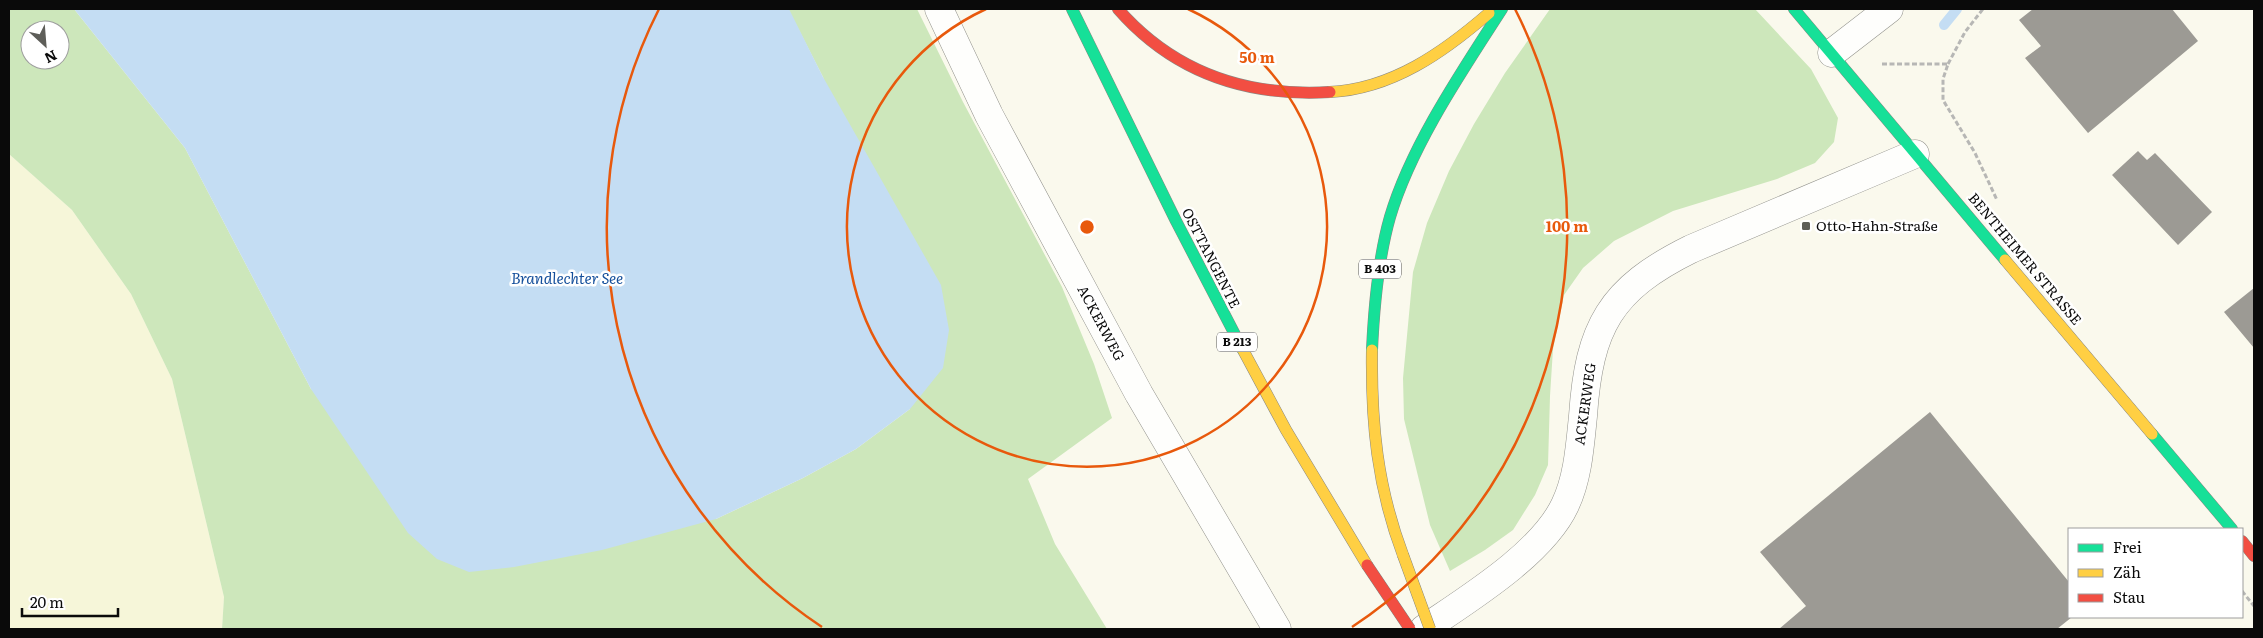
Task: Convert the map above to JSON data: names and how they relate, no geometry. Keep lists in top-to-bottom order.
{
  "streets": {
    "main road": [
      "OSTTANGENTE",
      "BENTHEIMER STRASSE",
      "B 403",
      "B 213"
    ],
    "street": ["ACKERWEG"]
  },
  "crossings": [
    ["BENTHEIMER STRASSE", "ACKERWEG"]
  ],
  "water": ["Brandlechter See"],
  "places": {
    "transit": ["Otto-Hahn-Straße"]
  },
  "legend": ["Frei", "Zäh", "Stau"],
  "scale_bar": "20 m",
  "north": "bottom right",
  "rings": ["50 m", "100 m"]
}
